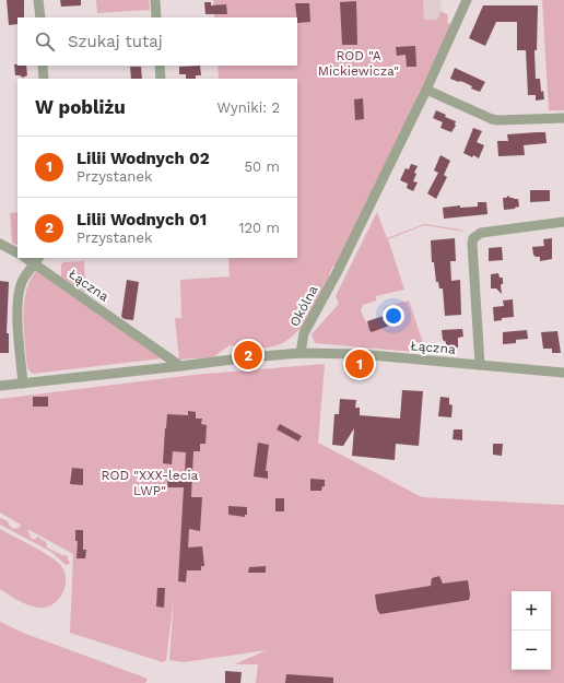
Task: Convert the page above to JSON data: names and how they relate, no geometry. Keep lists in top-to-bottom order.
{
  "streets": {
    "street": ["Łączna", "Okólna"]
  },
  "crossings": [
    ["Łączna", "Okólna"]
  ],
  "parks": ["ROD \"A Mickiewicza\"", "ROD \"XXX-lecia LWP\""],
  "page": {
    "search": "Szukaj tutaj",
    "heading": ["W pobliżu", "Wyniki: 2"],
    "list": [
      {
        "mark": "1",
        "name": "Lilii Wodnych 02",
        "note": "Przystanek",
        "value": "50 m"
      },
      {
        "mark": "2",
        "name": "Lilii Wodnych 01",
        "note": "Przystanek",
        "value": "120 m"
      }
    ],
    "pins": ["2", "1"],
    "map_buttons": ["+", "−"]
  }
}
